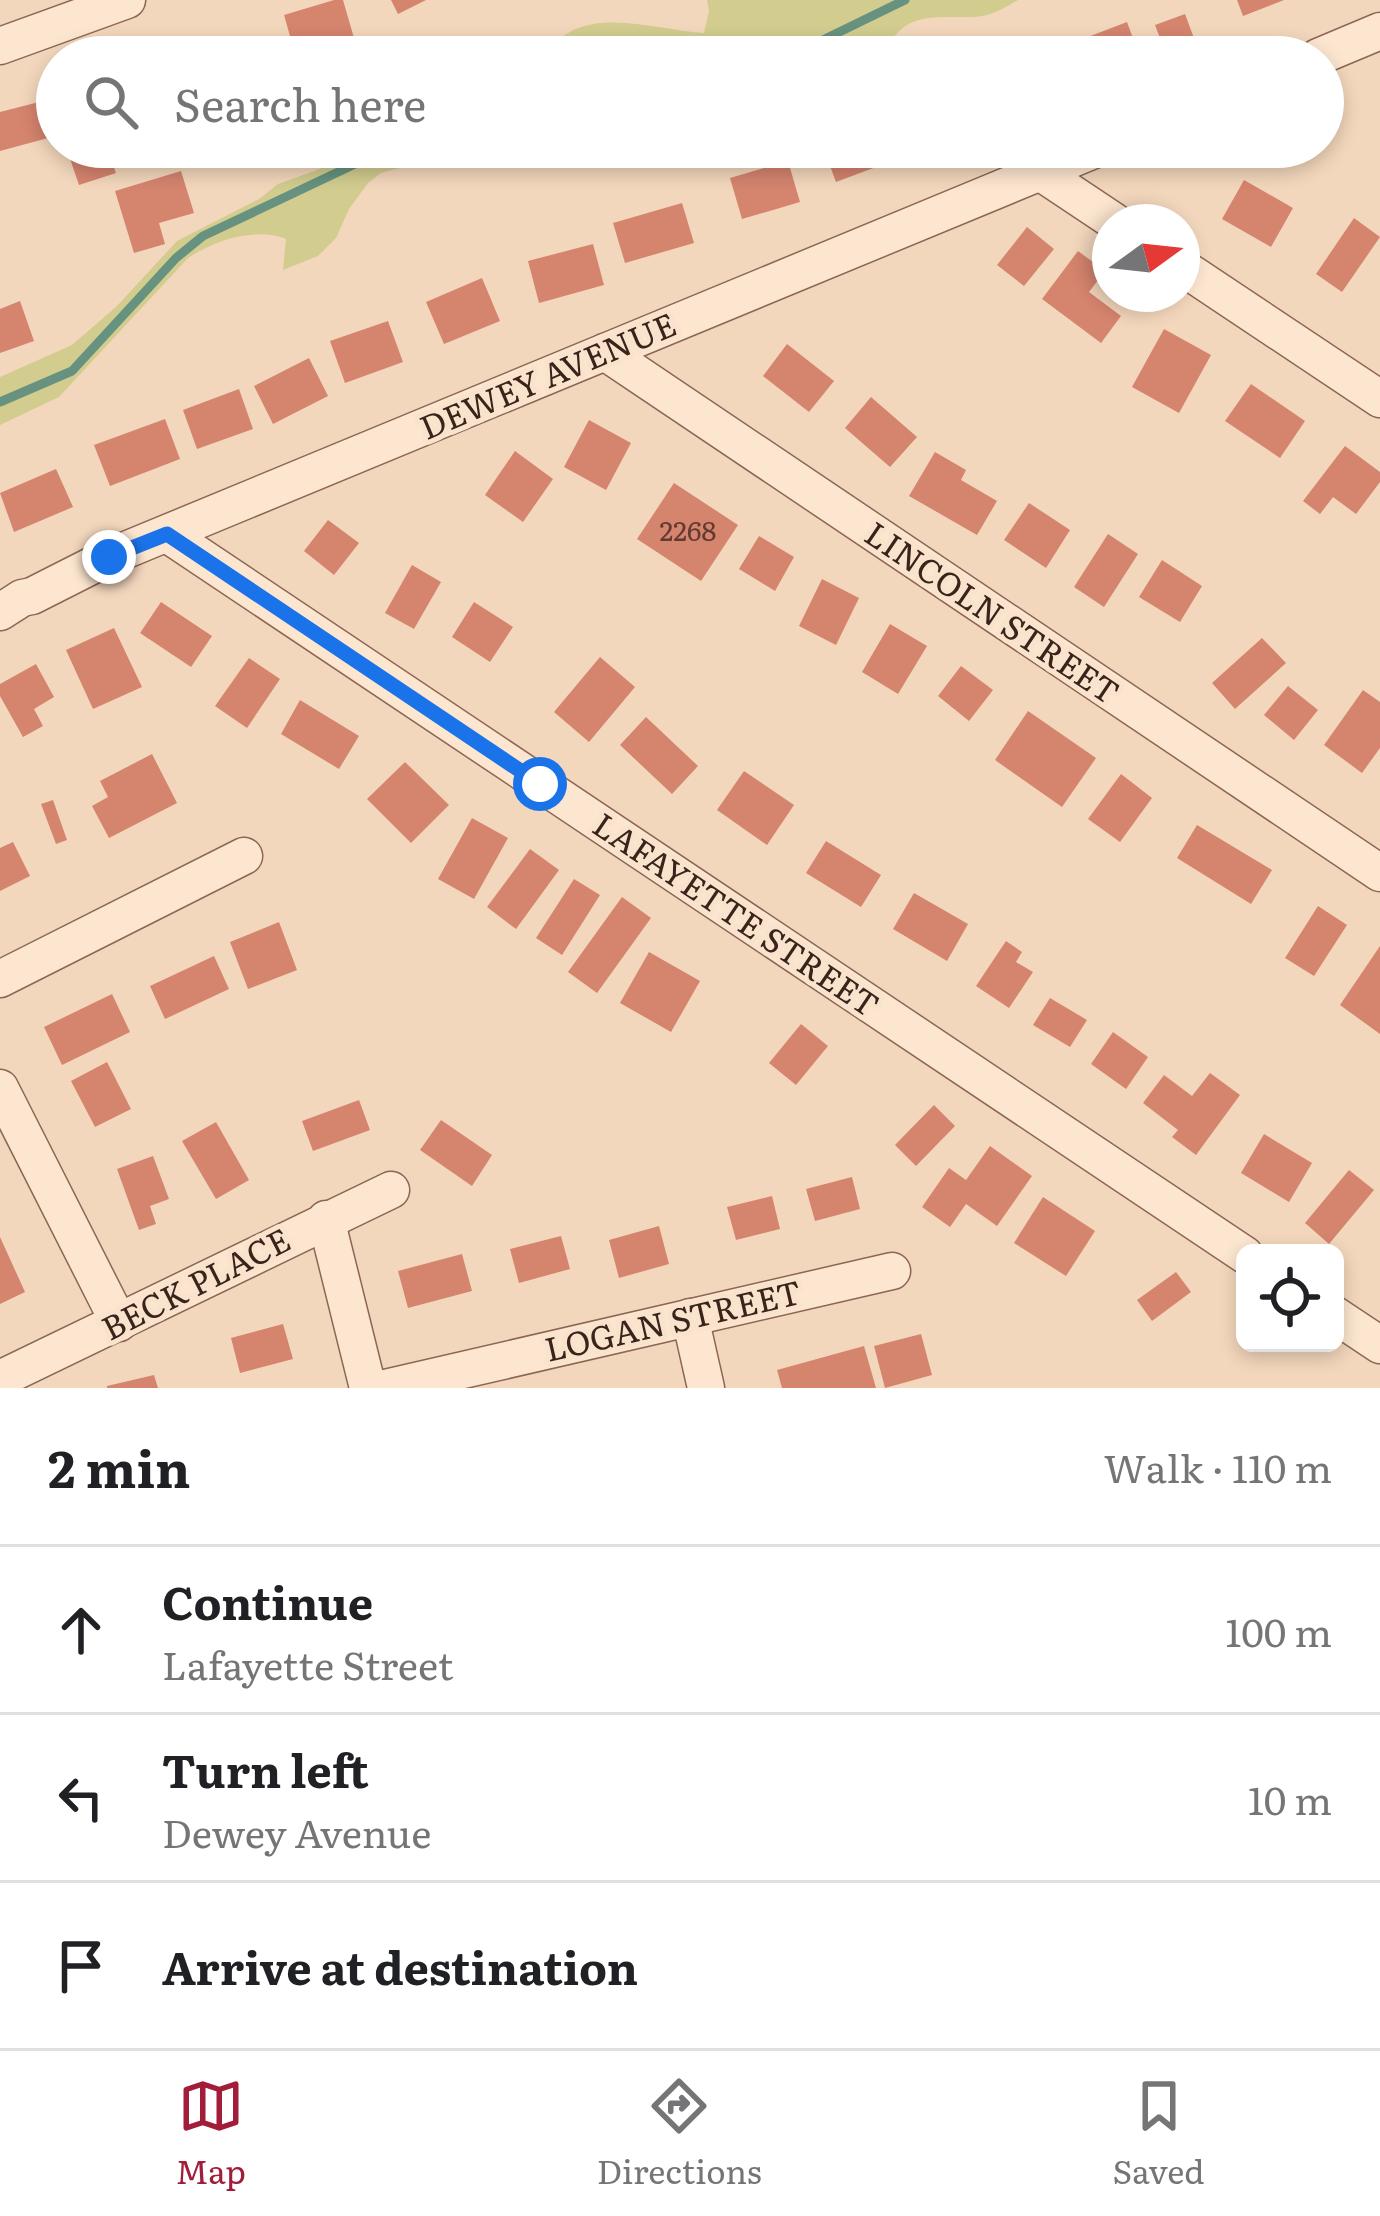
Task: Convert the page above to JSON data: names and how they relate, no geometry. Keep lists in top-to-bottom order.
{
  "streets": {
    "street": [
      "DEWEY AVENUE",
      "LINCOLN STREET",
      "LAFAYETTE STREET",
      "BECK PLACE",
      "LOGAN STREET"
    ]
  },
  "crossings": [
    ["DEWEY AVENUE", "LINCOLN STREET"],
    ["DEWEY AVENUE", "LAFAYETTE STREET"]
  ],
  "house_numbers": ["2268"],
  "north": "right",
  "page": {
    "search": "Search here",
    "heading": ["2 min", "Walk · 110 m"],
    "list": [
      ["Continue", "Lafayette Street", "100 m"],
      ["Turn left", "Dewey Avenue", "10 m"],
      "Arrive at destination"
    ],
    "nav": ["Map", "Directions", "Saved"]
  }
}
